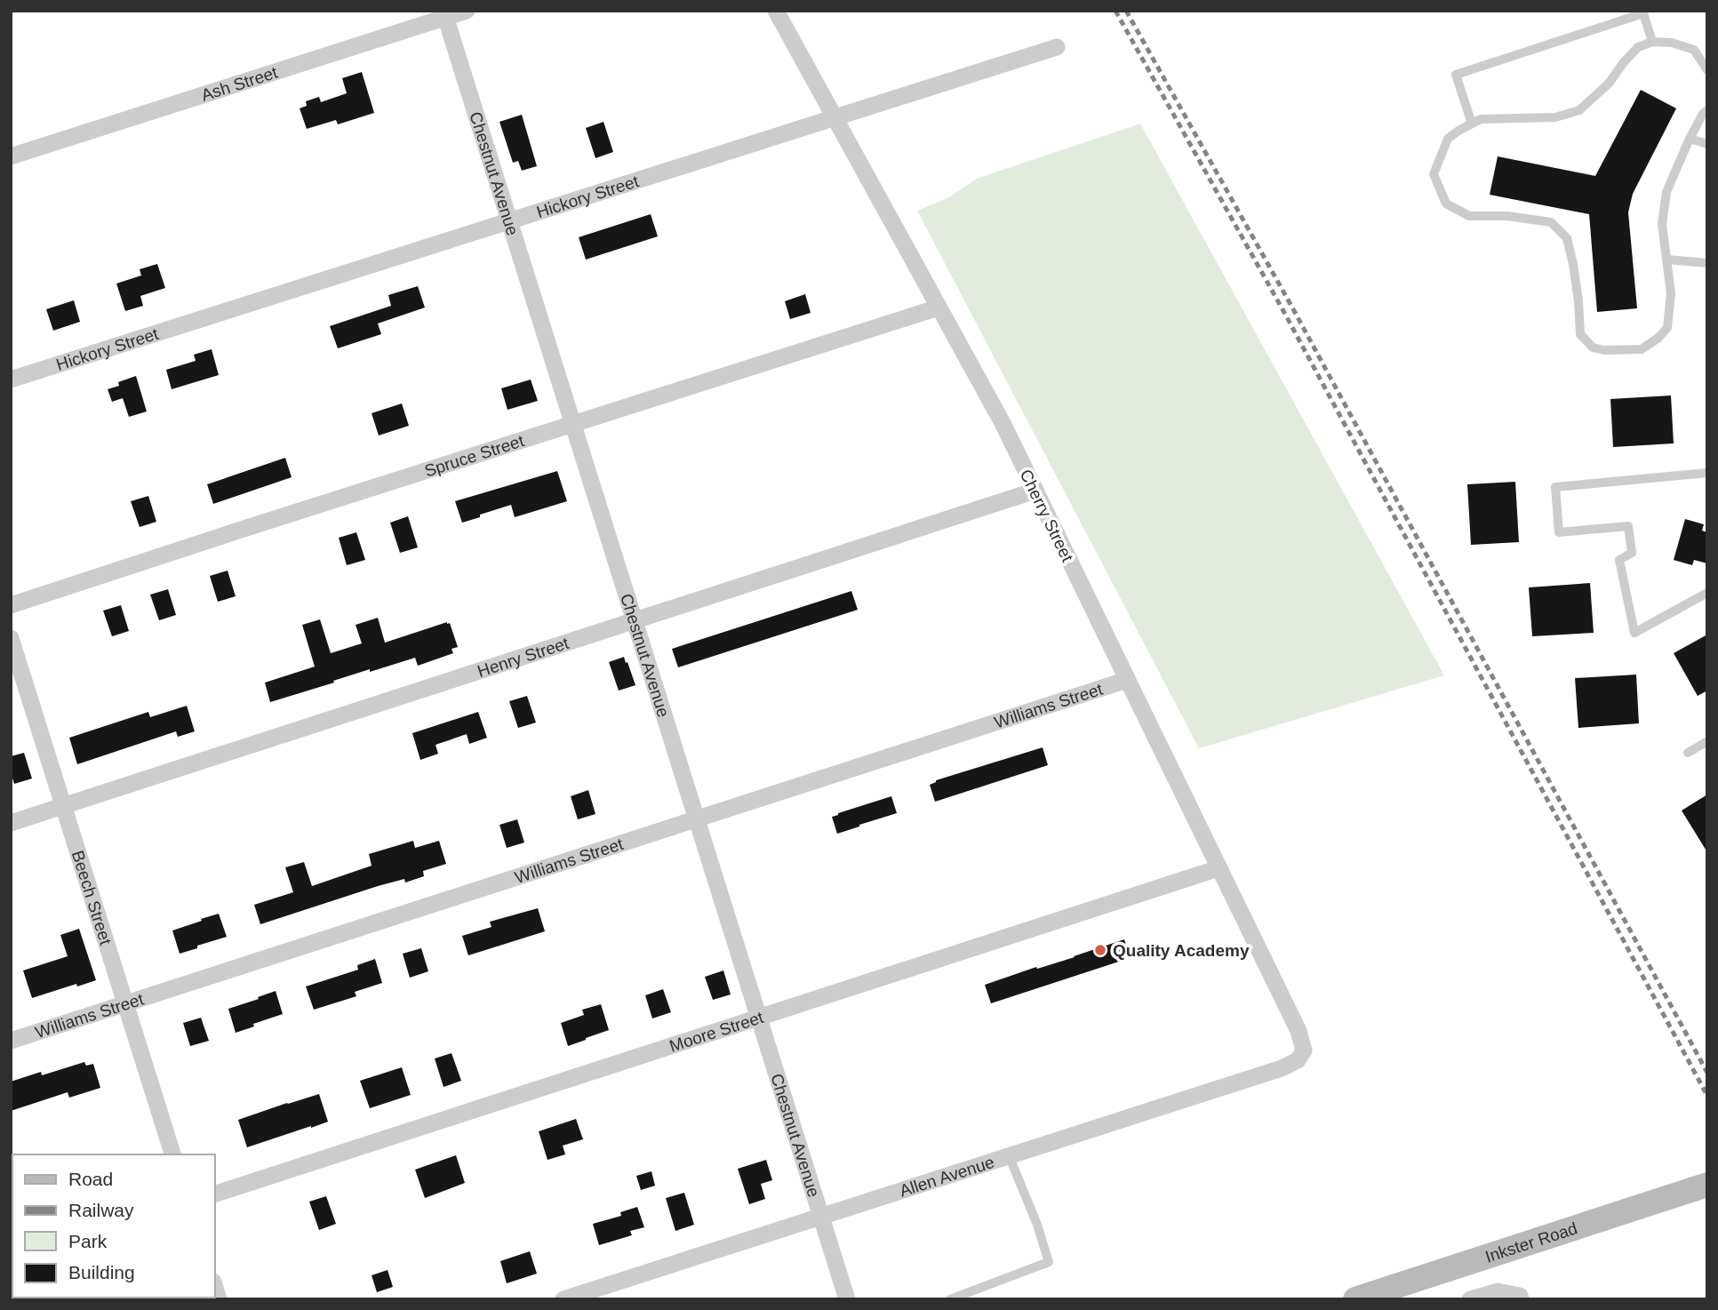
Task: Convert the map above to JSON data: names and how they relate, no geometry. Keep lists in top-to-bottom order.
{
  "streets": {
    "main road": ["Inkster Road"],
    "street": [
      "Ash Street",
      "Chestnut Avenue",
      "Hickory Street",
      "Spruce Street",
      "Cherry Street",
      "Henry Street",
      "Williams Street",
      "Beech Street",
      "Moore Street",
      "Allen Avenue"
    ]
  },
  "crossings": [
    ["Ash Street", "Chestnut Avenue"],
    ["Chestnut Avenue", "Hickory Street"],
    ["Chestnut Avenue", "Spruce Street"],
    ["Chestnut Avenue", "Henry Street"],
    ["Chestnut Avenue", "Williams Street"],
    ["Chestnut Avenue", "Moore Street"],
    ["Chestnut Avenue", "Allen Avenue"],
    ["Hickory Street", "Cherry Street"],
    ["Spruce Street", "Cherry Street"],
    ["Cherry Street", "Henry Street"],
    ["Cherry Street", "Williams Street"],
    ["Cherry Street", "Moore Street"],
    ["Cherry Street", "Allen Avenue"],
    ["Henry Street", "Beech Street"],
    ["Williams Street", "Beech Street"]
  ],
  "places": ["Quality Academy"],
  "legend": [
    "Road",
    "Railway",
    "Park",
    "Building"
  ]
}
